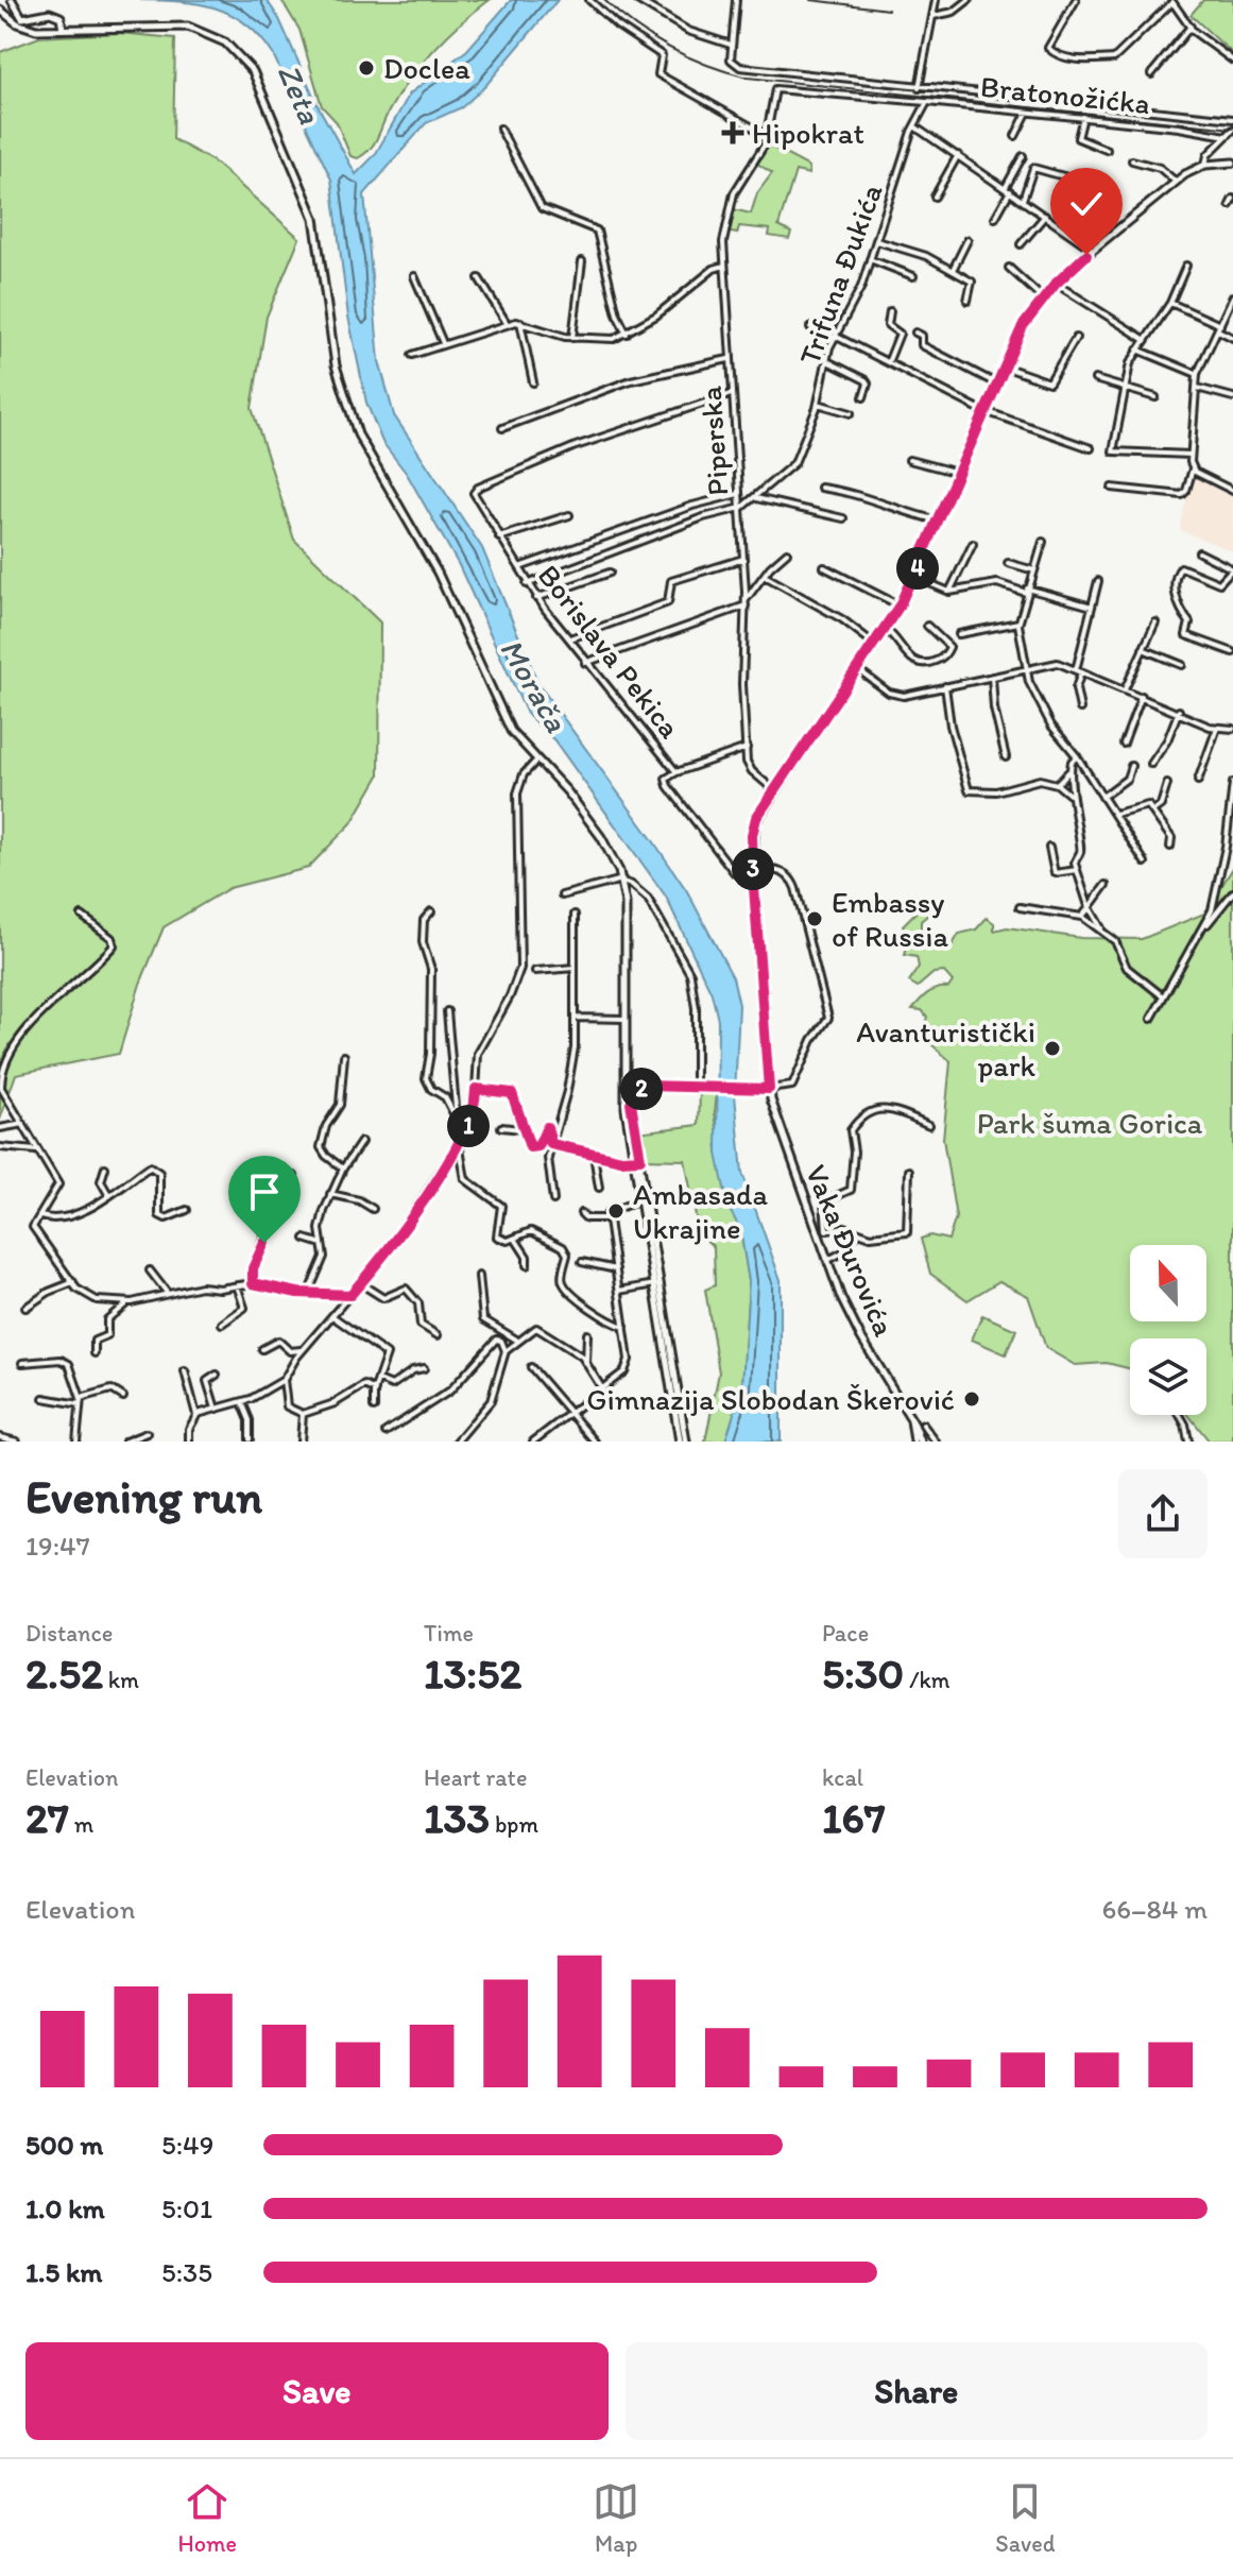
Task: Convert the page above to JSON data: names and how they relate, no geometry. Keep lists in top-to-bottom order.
{
  "streets": {
    "main road": ["Vaka Đurovića"],
    "street": [
      "Bratonožićka",
      "Trifuna Đukića",
      "Piperska",
      "Borislava Pekica"
    ]
  },
  "crossings": [
    ["Bratonožićka", "Piperska"],
    ["Trifuna Đukića", "Piperska"],
    ["Trifuna Đukića", "Borislava Pekica"],
    ["Piperska", "Borislava Pekica"],
    ["Piperska", "Vaka Đurovića"]
  ],
  "water": ["Zeta", "Morača"],
  "parks": ["Park šuma Gorica"],
  "places": {
    "other": [
      "Doclea",
      "Embassy of Russia",
      "Avanturistički park",
      "Ambasada Ukrajine",
      "Gimnazija Slobodan Škerović"
    ],
    "health": ["Hipokrat"]
  },
  "north": "top",
  "page": {
    "pins": [
      "4",
      "3",
      "2",
      "1"
    ],
    "heading": ["Evening run", "19:47"],
    "stats": [
      ["Distance", "2.52 km"],
      ["Time", "13:52"],
      ["Pace", "5:30 /km"],
      ["Elevation", "27 m"],
      ["Heart rate", "133 bpm"],
      ["kcal", "167"]
    ],
    "chart": ["Elevation", "66–84 m"],
    "list": [
      {
        "name": "500 m",
        "note": "5:49"
      },
      {
        "name": "1.0 km",
        "note": "5:01"
      },
      {
        "name": "1.5 km",
        "note": "5:35"
      }
    ],
    "buttons": ["Save", "Share"],
    "tabs": ["Home", "Map", "Saved"]
  }
}
